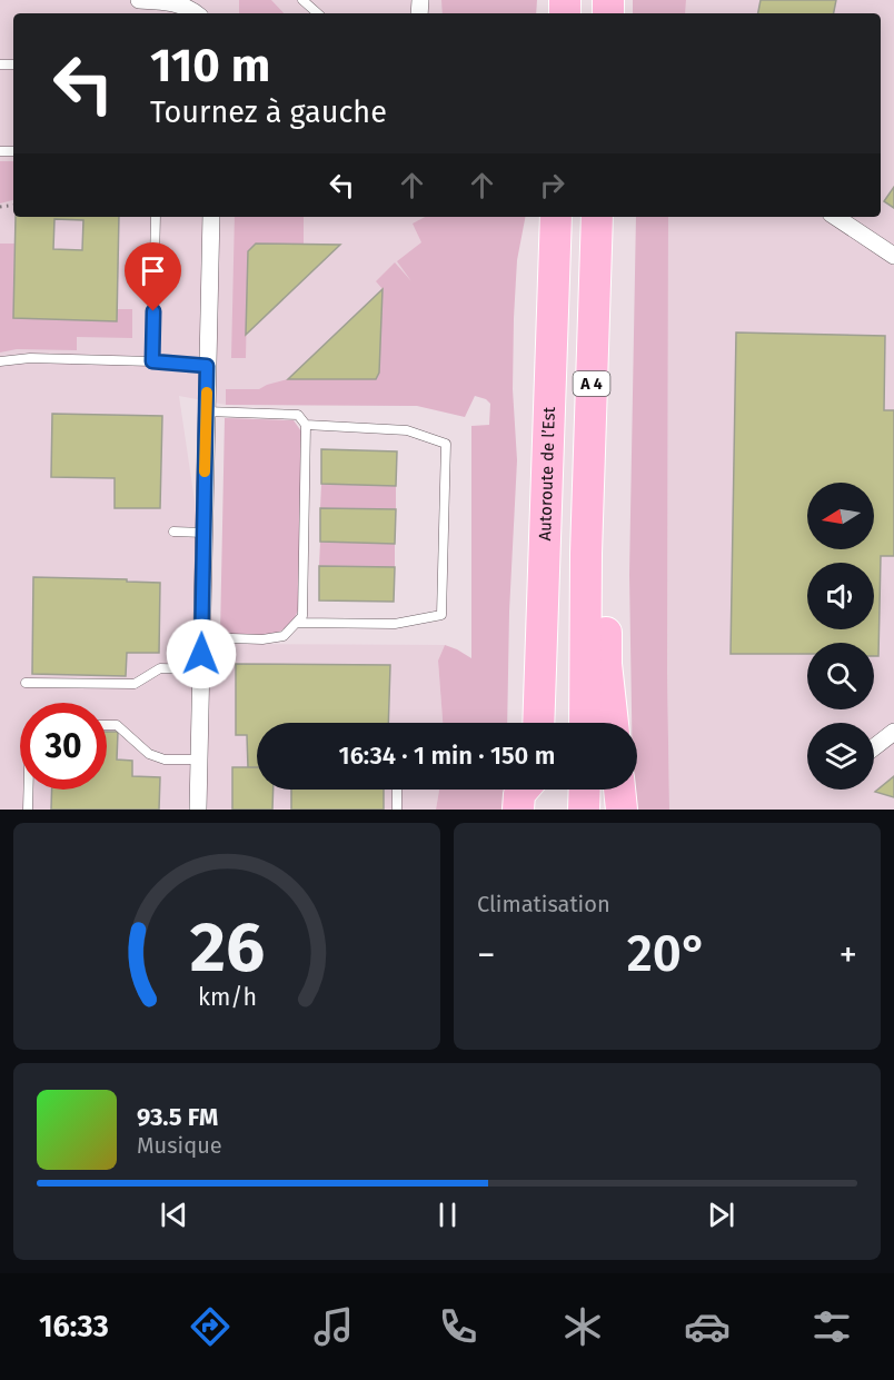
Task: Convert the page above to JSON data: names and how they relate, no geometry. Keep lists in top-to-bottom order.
{
  "streets": {
    "highway": ["A 4", "Autoroute de l’Est"]
  },
  "north": "left",
  "page": {
    "turn": ["110 m", "Tournez à gauche"],
    "limit": "30",
    "trip": "16:34 · 1 min · 150 m",
    "tile": "Climatisation",
    "heat": ["−", "20°", "+"],
    "song": ["93.5 FM", "Musique"],
    "tabs": "16:33",
    "gauge": ["26", "km/h"]
  }
}
